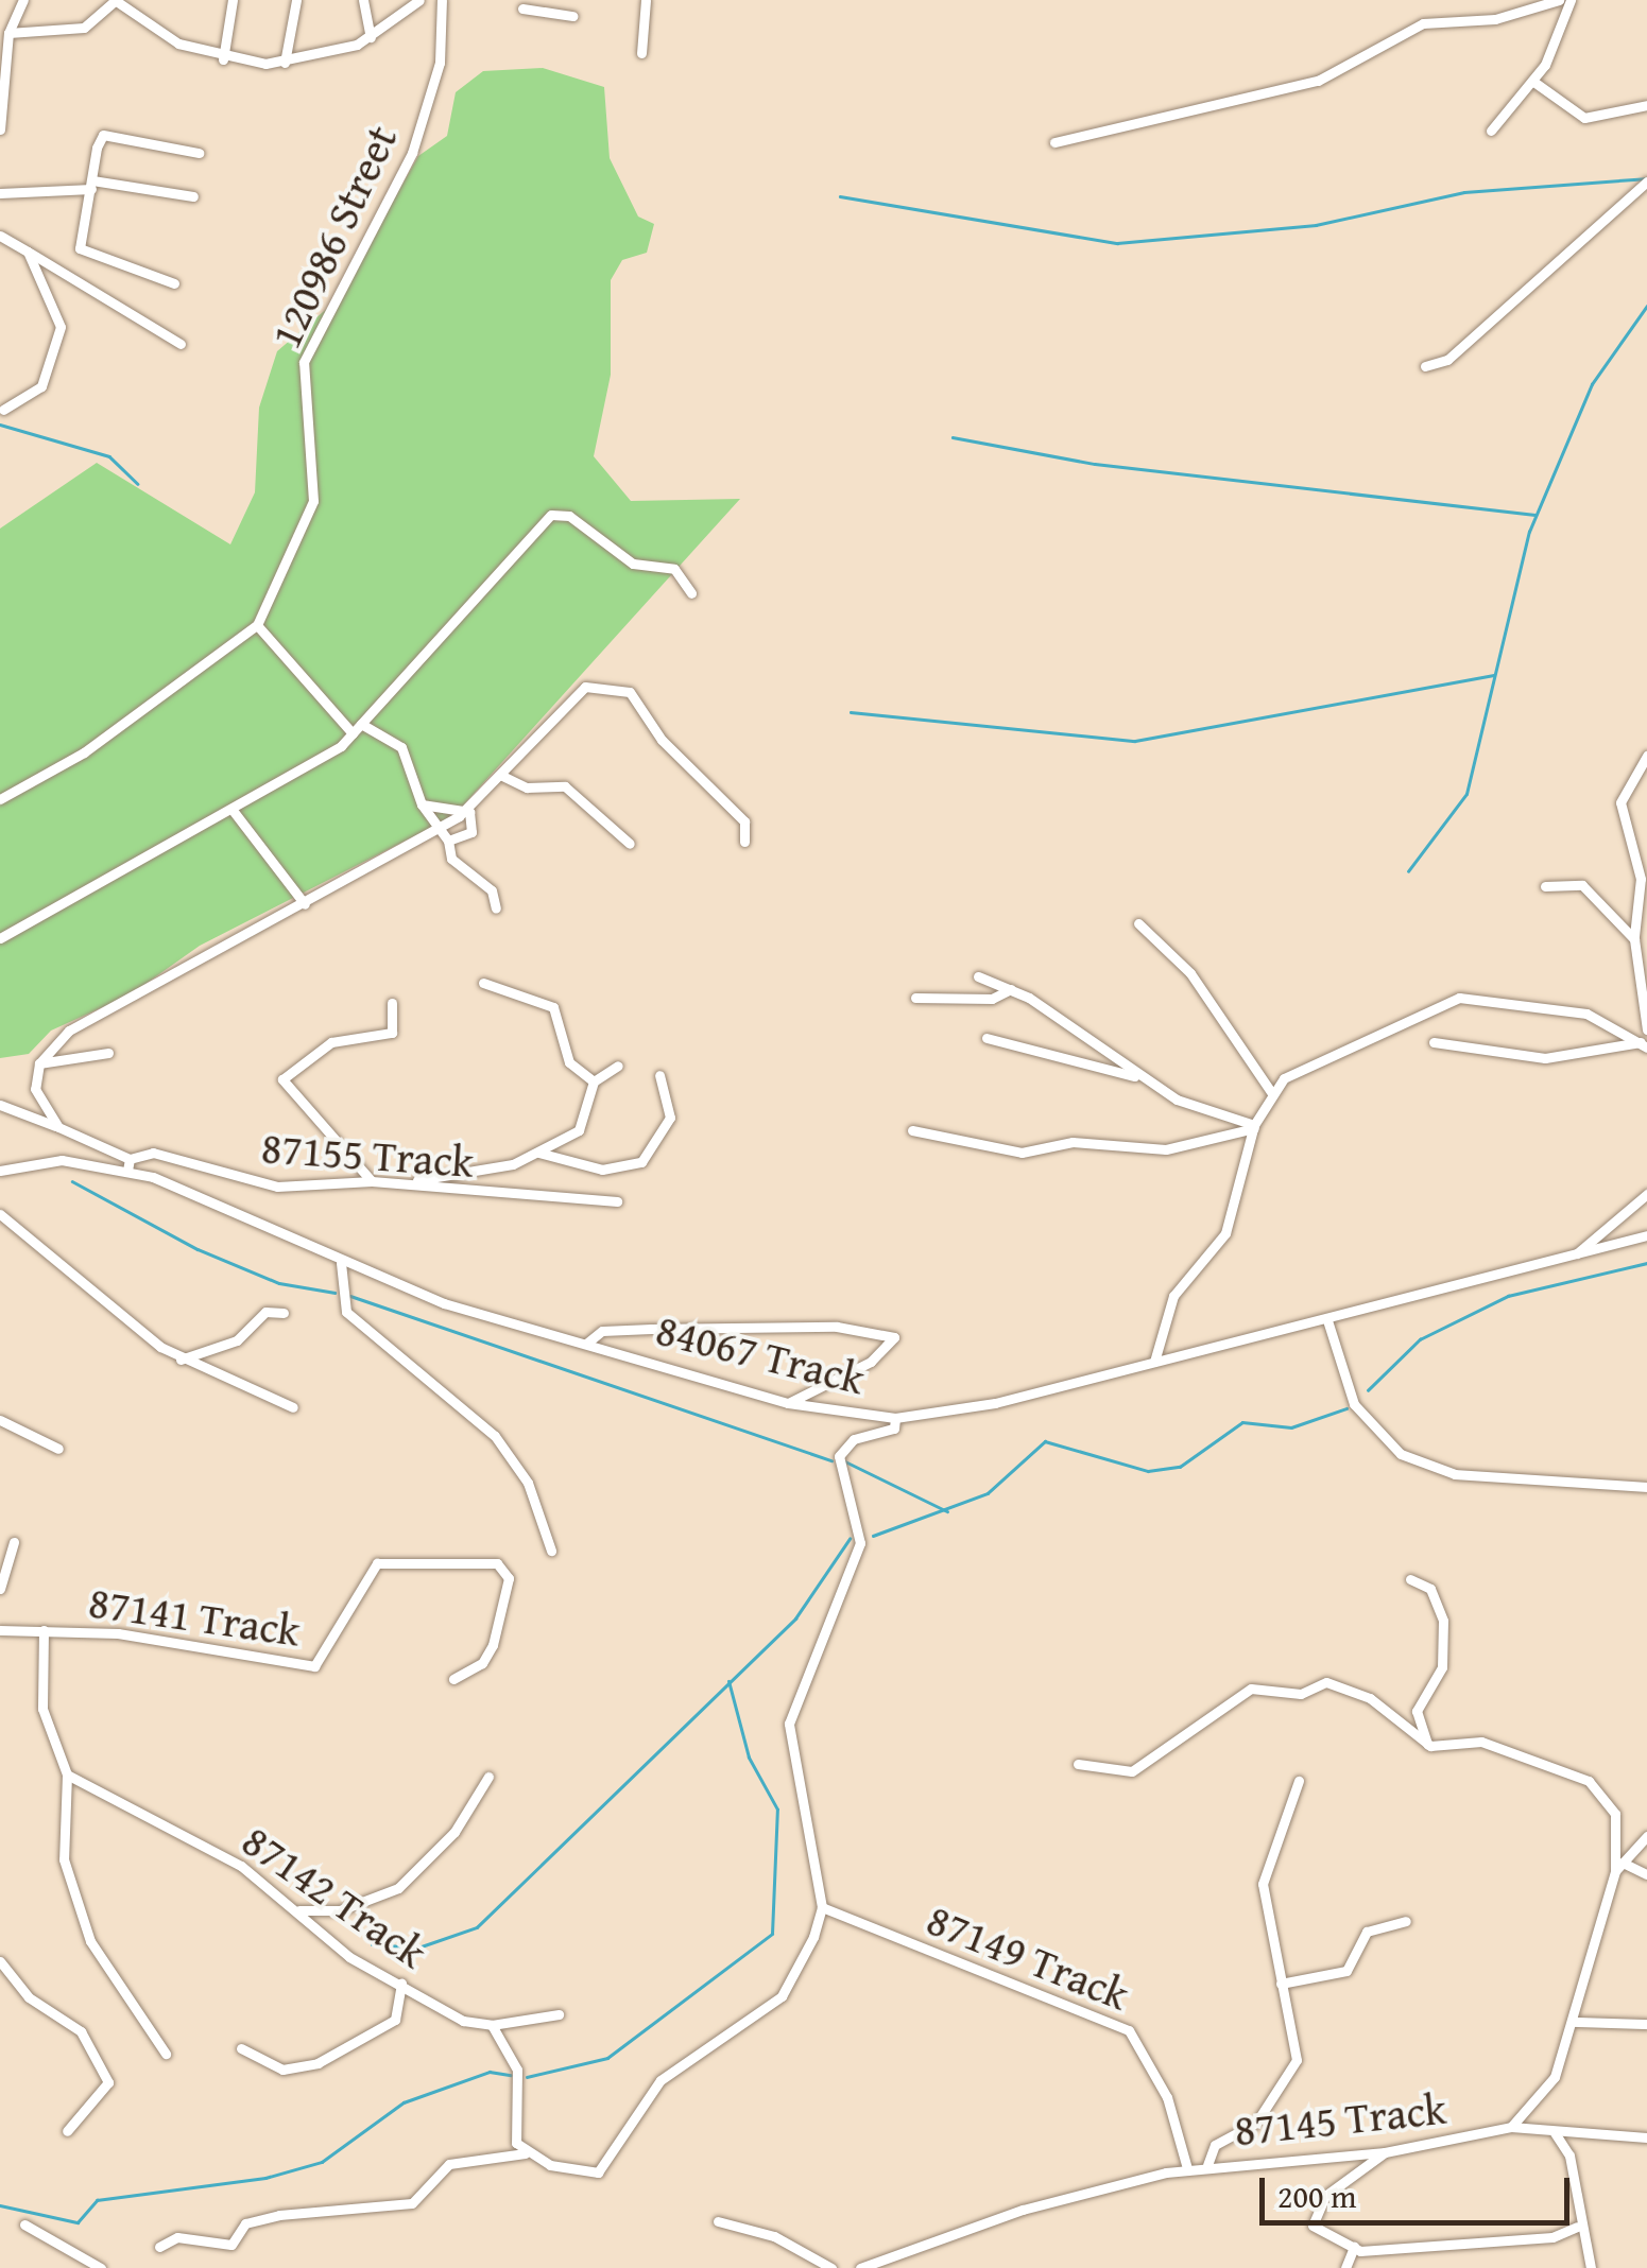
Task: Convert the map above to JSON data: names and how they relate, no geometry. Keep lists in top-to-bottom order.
{
  "streets": {
    "street": [
      "120986 Street",
      "87155 Track",
      "84067 Track",
      "87141 Track",
      "87142 Track",
      "87149 Track",
      "87145 Track"
    ]
  },
  "crossings": [
    ["87149 Track", "87145 Track"]
  ],
  "scale_bar": "200 m"
}
